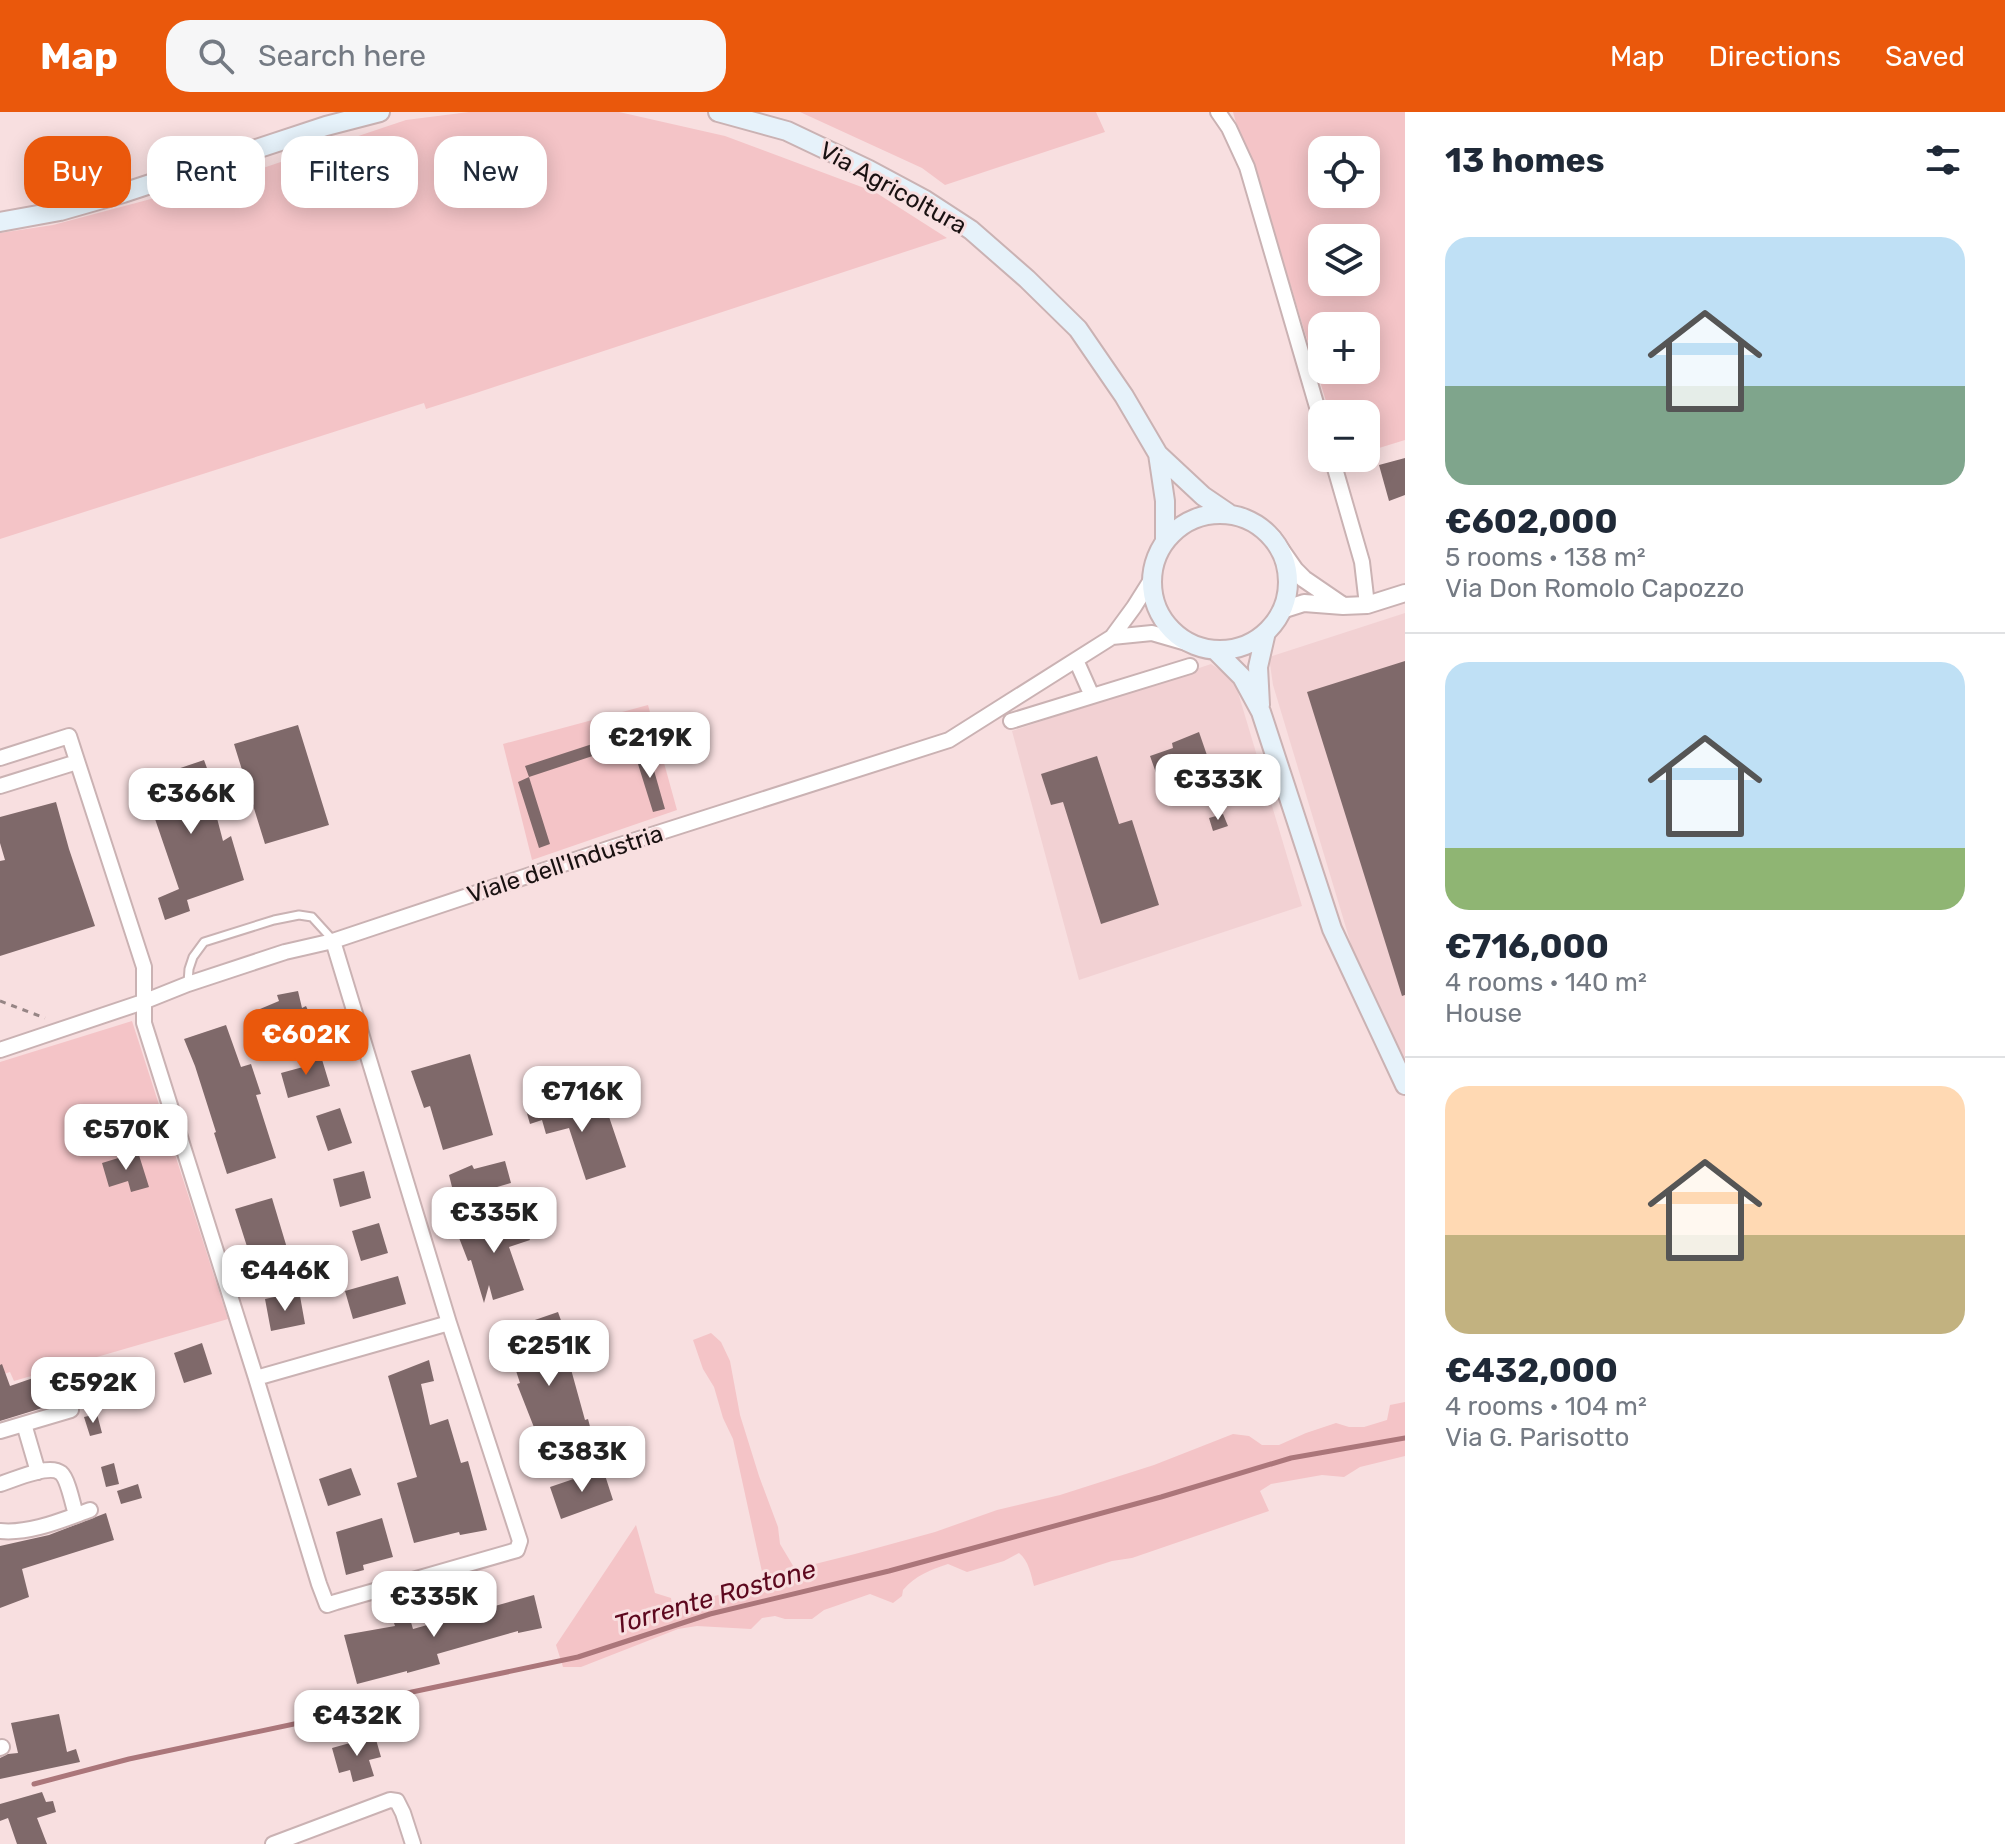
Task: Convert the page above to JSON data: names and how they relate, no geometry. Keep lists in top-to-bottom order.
{
  "streets": {
    "main road": ["Via Agricoltura", "Viale dell'Industria"]
  },
  "crossings": [
    ["Via Agricoltura", "Viale dell'Industria"]
  ],
  "water": ["Torrente Rostone"],
  "page": {
    "header": "Map",
    "search": "Search here",
    "nav": ["Map", "Directions", "Saved"],
    "heading": "13 homes",
    "map_buttons": ["+", "−"],
    "chip": [
      "Buy",
      "Rent",
      "Filters",
      "New"
    ],
    "list": [
      {
        "name": "€602,000",
        "note": "5 rooms · 138 m² · Via Don Romolo Capozzo"
      },
      {
        "name": "€716,000",
        "note": "4 rooms · 140 m² · House"
      },
      {
        "name": "€432,000",
        "note": "4 rooms · 104 m² · Via G. Parisotto"
      }
    ],
    "price": [
      "€219K",
      "€333K",
      "€366K",
      "€602K",
      "€716K",
      "€570K",
      "€335K",
      "€446K",
      "€251K",
      "€592K",
      "€383K",
      "€335K",
      "€432K"
    ]
  }
}
